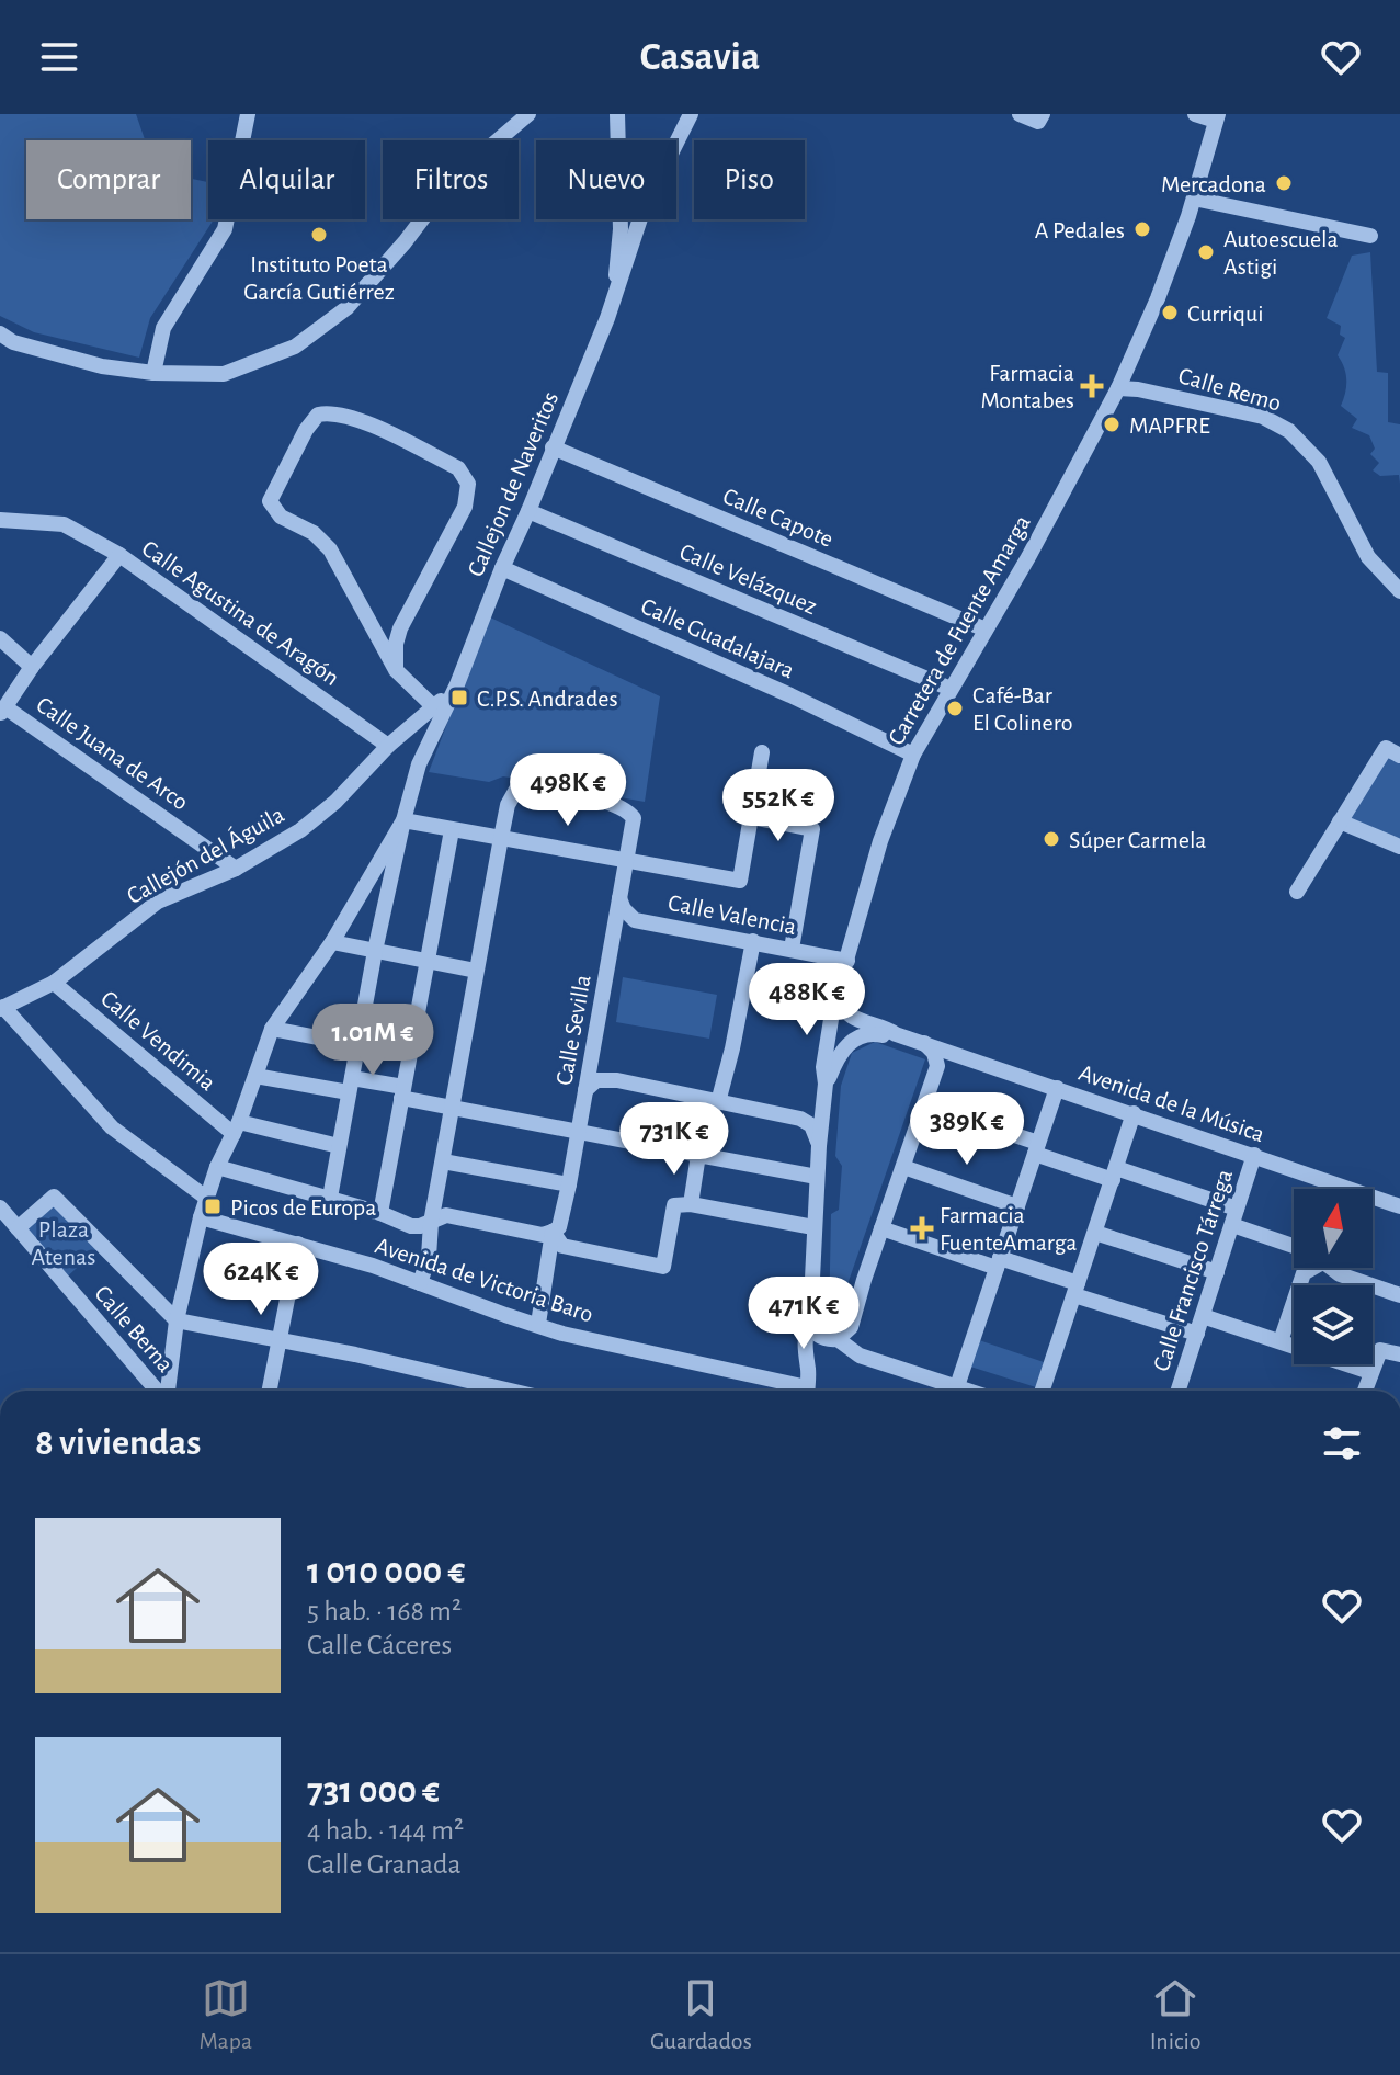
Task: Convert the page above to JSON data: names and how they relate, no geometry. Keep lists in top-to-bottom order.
{
  "streets": {
    "street": [
      "Calle Remo",
      "Callejon de Naveritos",
      "Calle Capote",
      "Calle Velázquez",
      "Calle Agustina de Aragón",
      "Carretera de Fuente Amarga",
      "Calle Guadalajara",
      "Calle Juana de Arco",
      "Callejón del Águila",
      "Calle Valencia",
      "Calle Sevilla",
      "Calle Vendimia",
      "Avenida de la Música",
      "Calle Francisco Tárrega",
      "Avenida de Victoria Baro",
      "Calle Berna"
    ]
  },
  "crossings": [
    ["Calle Remo", "Carretera de Fuente Amarga"],
    ["Callejon de Naveritos", "Calle Capote"],
    ["Callejon de Naveritos", "Calle Velázquez"],
    ["Callejon de Naveritos", "Calle Guadalajara"],
    ["Callejon de Naveritos", "Callejón del Águila"],
    ["Calle Capote", "Carretera de Fuente Amarga"],
    ["Calle Velázquez", "Carretera de Fuente Amarga"],
    ["Calle Agustina de Aragón", "Callejón del Águila"],
    ["Carretera de Fuente Amarga", "Calle Guadalajara"],
    ["Carretera de Fuente Amarga", "Calle Valencia"],
    ["Carretera de Fuente Amarga", "Avenida de la Música"],
    ["Calle Juana de Arco", "Callejón del Águila"],
    ["Callejón del Águila", "Calle Vendimia"],
    ["Calle Valencia", "Calle Sevilla"],
    ["Calle Sevilla", "Avenida de Victoria Baro"],
    ["Avenida de la Música", "Calle Francisco Tárrega"]
  ],
  "parks": ["Plaza Atenas"],
  "places": {
    "other": [
      "Mercadona",
      "A Pedales",
      "Instituto Poeta García Gutiérrez",
      "Autoescuela Astigi",
      "Curriqui",
      "MAPFRE",
      "Café-Bar El Colinero",
      "Súper Carmela"
    ],
    "health": ["Farmacia Montabes", "Farmacia FuenteAmarga"],
    "transit": ["C.P.S. Andrades", "Picos de Europa"]
  },
  "north": "top",
  "page": {
    "header": "Casavia",
    "chip": [
      "Comprar",
      "Alquilar",
      "Filtros",
      "Nuevo",
      "Piso"
    ],
    "price": [
      "498K €",
      "552K €",
      "488K €",
      "1.01M €",
      "389K €",
      "731K €",
      "624K €",
      "471K €"
    ],
    "heading": "8 viviendas",
    "list": [
      {
        "name": "1 010 000 €",
        "note": "5 hab. · 168 m² · Calle Cáceres"
      },
      {
        "name": "731 000 €",
        "note": "4 hab. · 144 m² · Calle Granada"
      }
    ],
    "tabs": ["Mapa", "Guardados", "Inicio"]
  }
}
